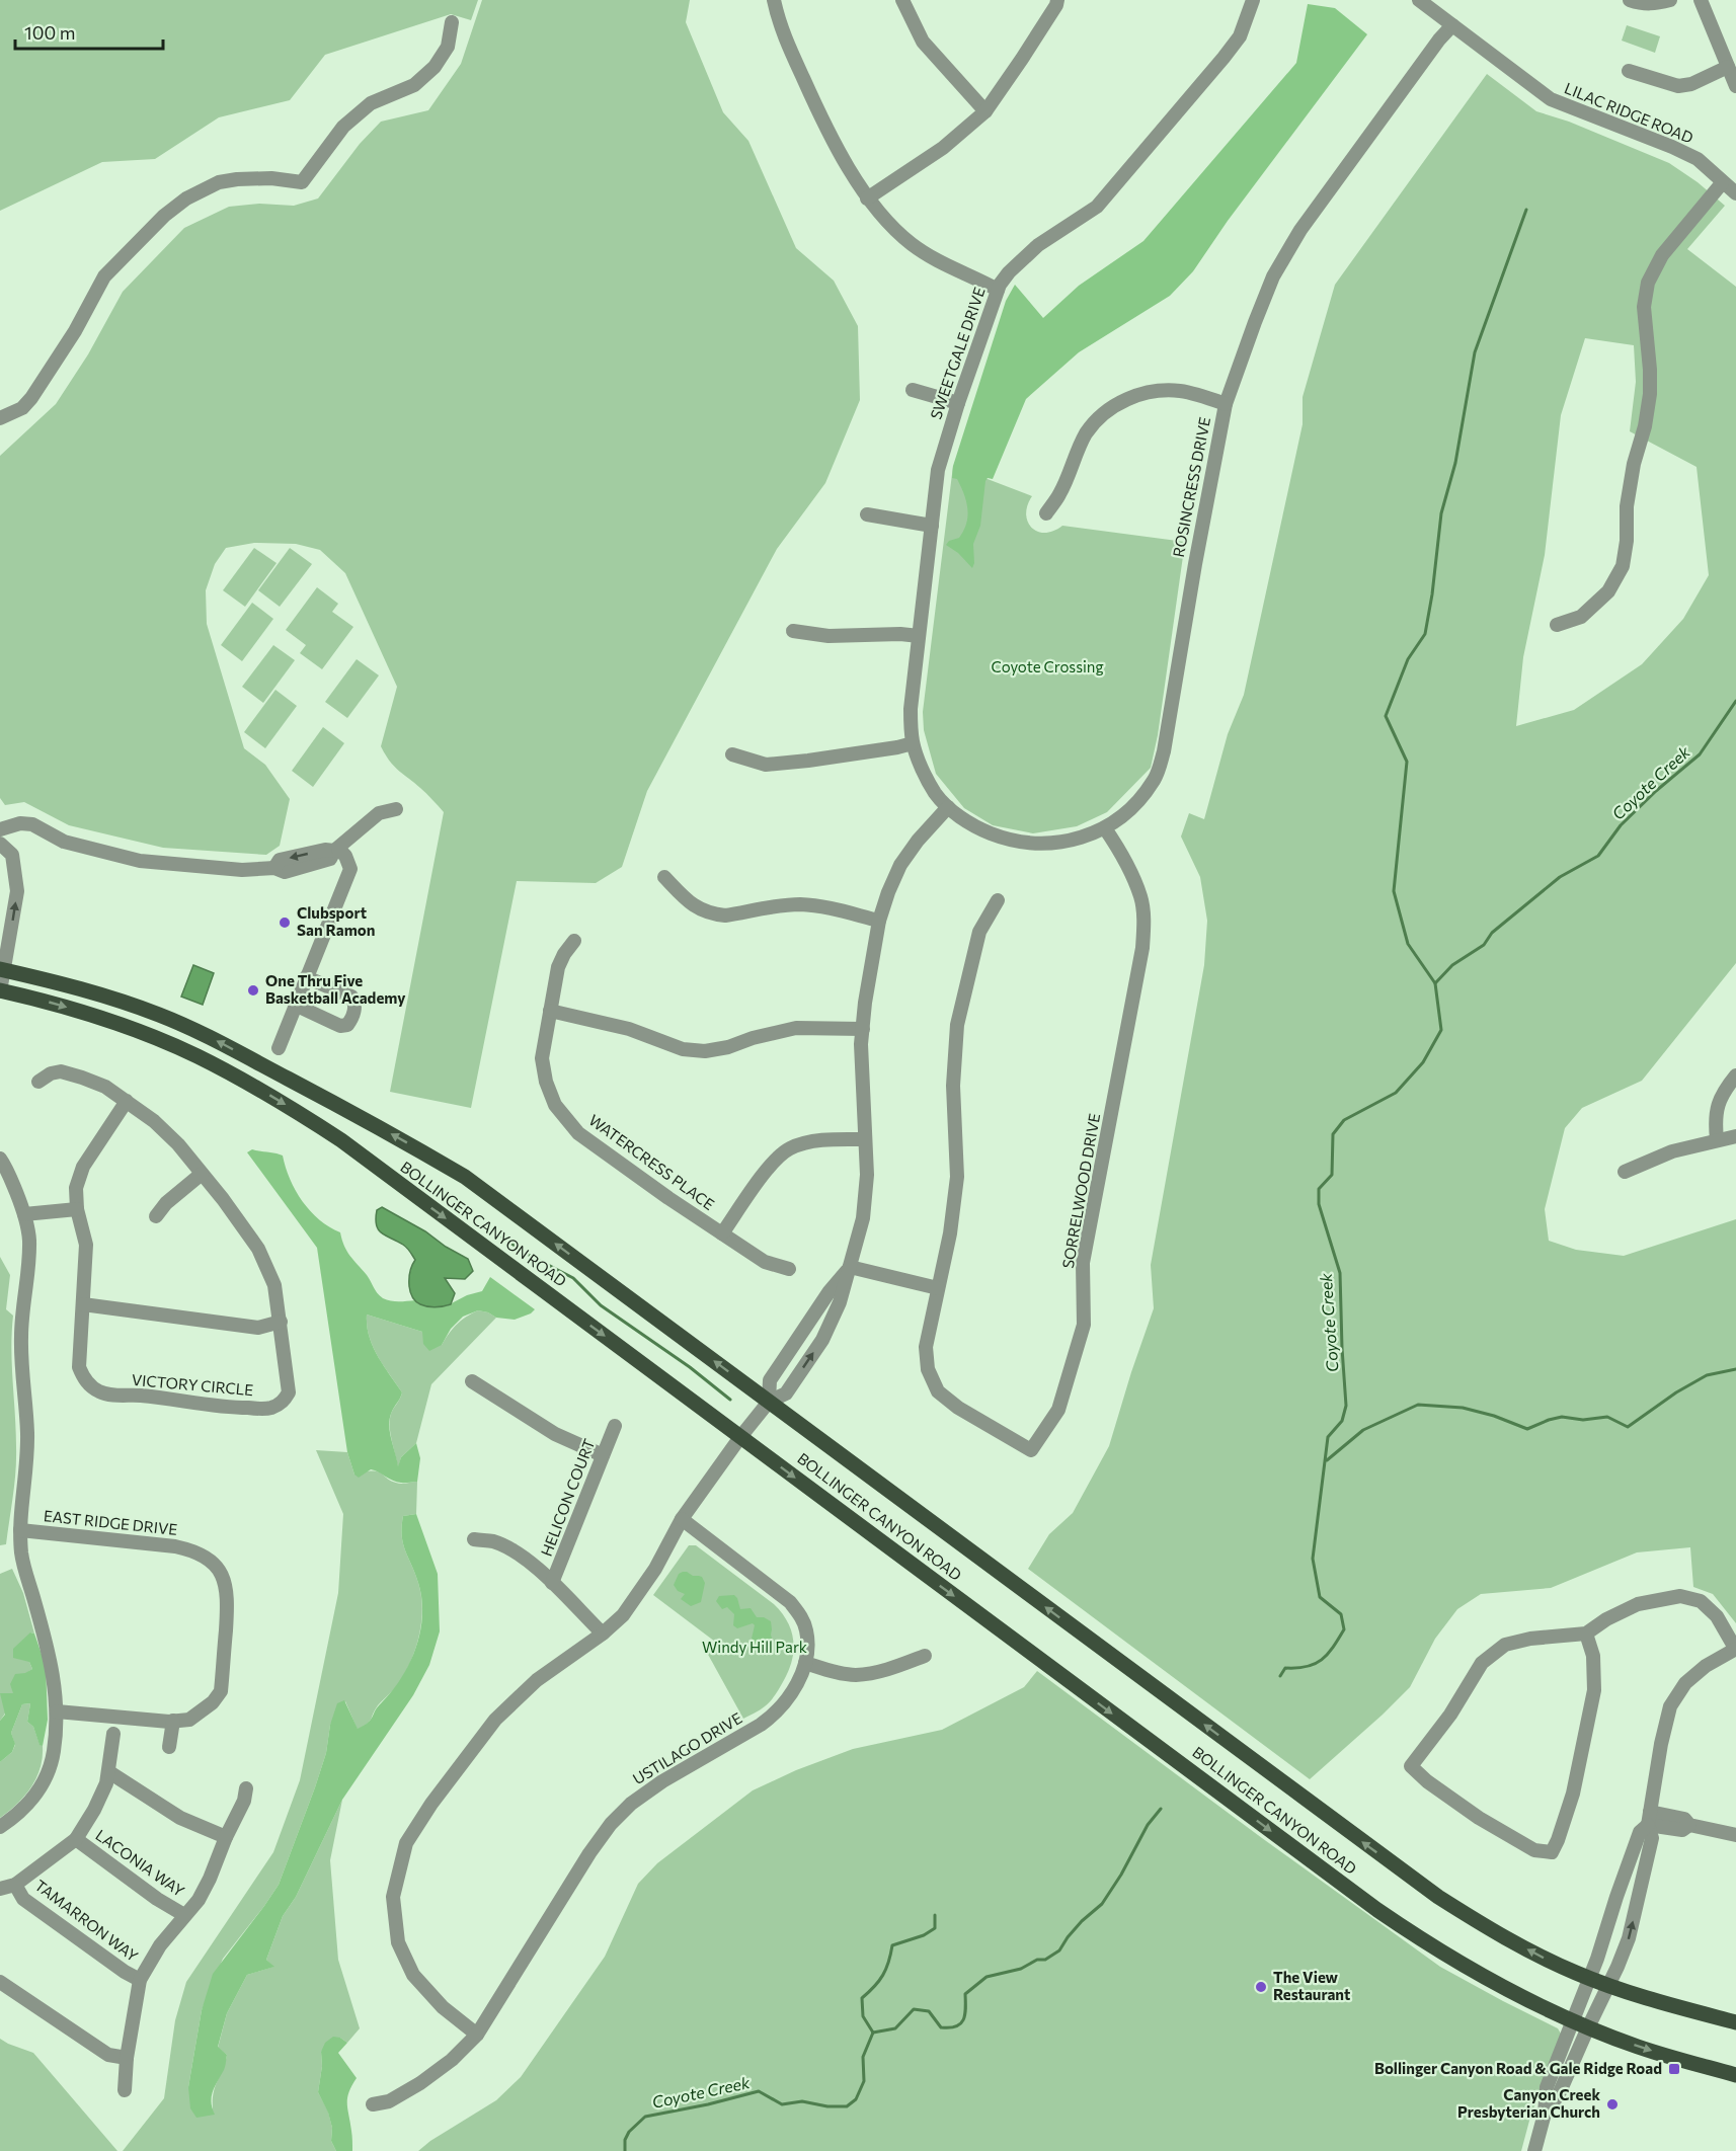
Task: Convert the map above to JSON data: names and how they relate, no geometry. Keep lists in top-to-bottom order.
{
  "streets": {
    "main road": ["BOLLINGER CANYON ROAD"],
    "street": [
      "LILAC RIDGE ROAD",
      "SWEETGALE DRIVE",
      "ROSINCRESS DRIVE",
      "WATERCRESS PLACE",
      "SORRELWOOD DRIVE",
      "VICTORY CIRCLE",
      "HELICON COURT",
      "EAST RIDGE DRIVE",
      "USTILAGO DRIVE",
      "LACONIA WAY",
      "TAMARRON WAY"
    ]
  },
  "crossings": [
    ["LILAC RIDGE ROAD", "ROSINCRESS DRIVE"],
    ["SWEETGALE DRIVE", "ROSINCRESS DRIVE"],
    ["ROSINCRESS DRIVE", "SORRELWOOD DRIVE"]
  ],
  "water": ["Coyote Creek"],
  "parks": ["Coyote Crossing", "Windy Hill Park"],
  "places": {
    "other": [
      "Clubsport San Ramon",
      "One Thru Five Basketball Academy",
      "The View Restaurant",
      "Canyon Creek Presbyterian Church"
    ],
    "transit": ["Bollinger Canyon Road & Gale Ridge Road"]
  },
  "scale_bar": "100 m"
}
